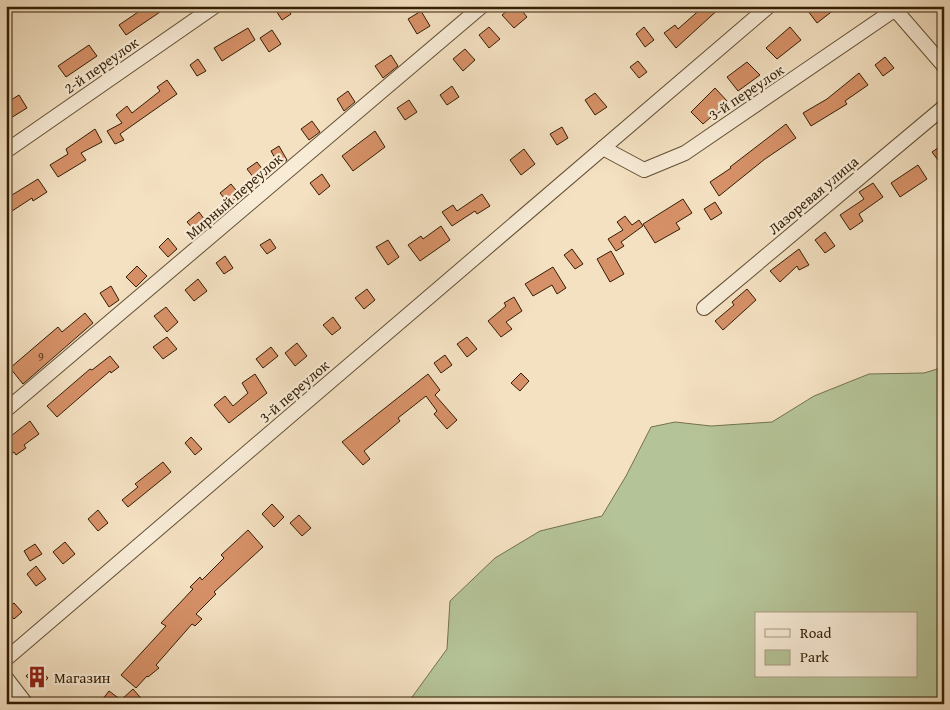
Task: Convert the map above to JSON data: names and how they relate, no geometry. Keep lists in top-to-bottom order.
{
  "streets": {
    "street": [
      "2-й переулок",
      "3-й переулок",
      "Лазоревая улица",
      "Мирный переулок"
    ]
  },
  "places": {
    "building": ["Магазин"]
  },
  "house_numbers": ["9"],
  "legend": ["Road", "Park"]
}
